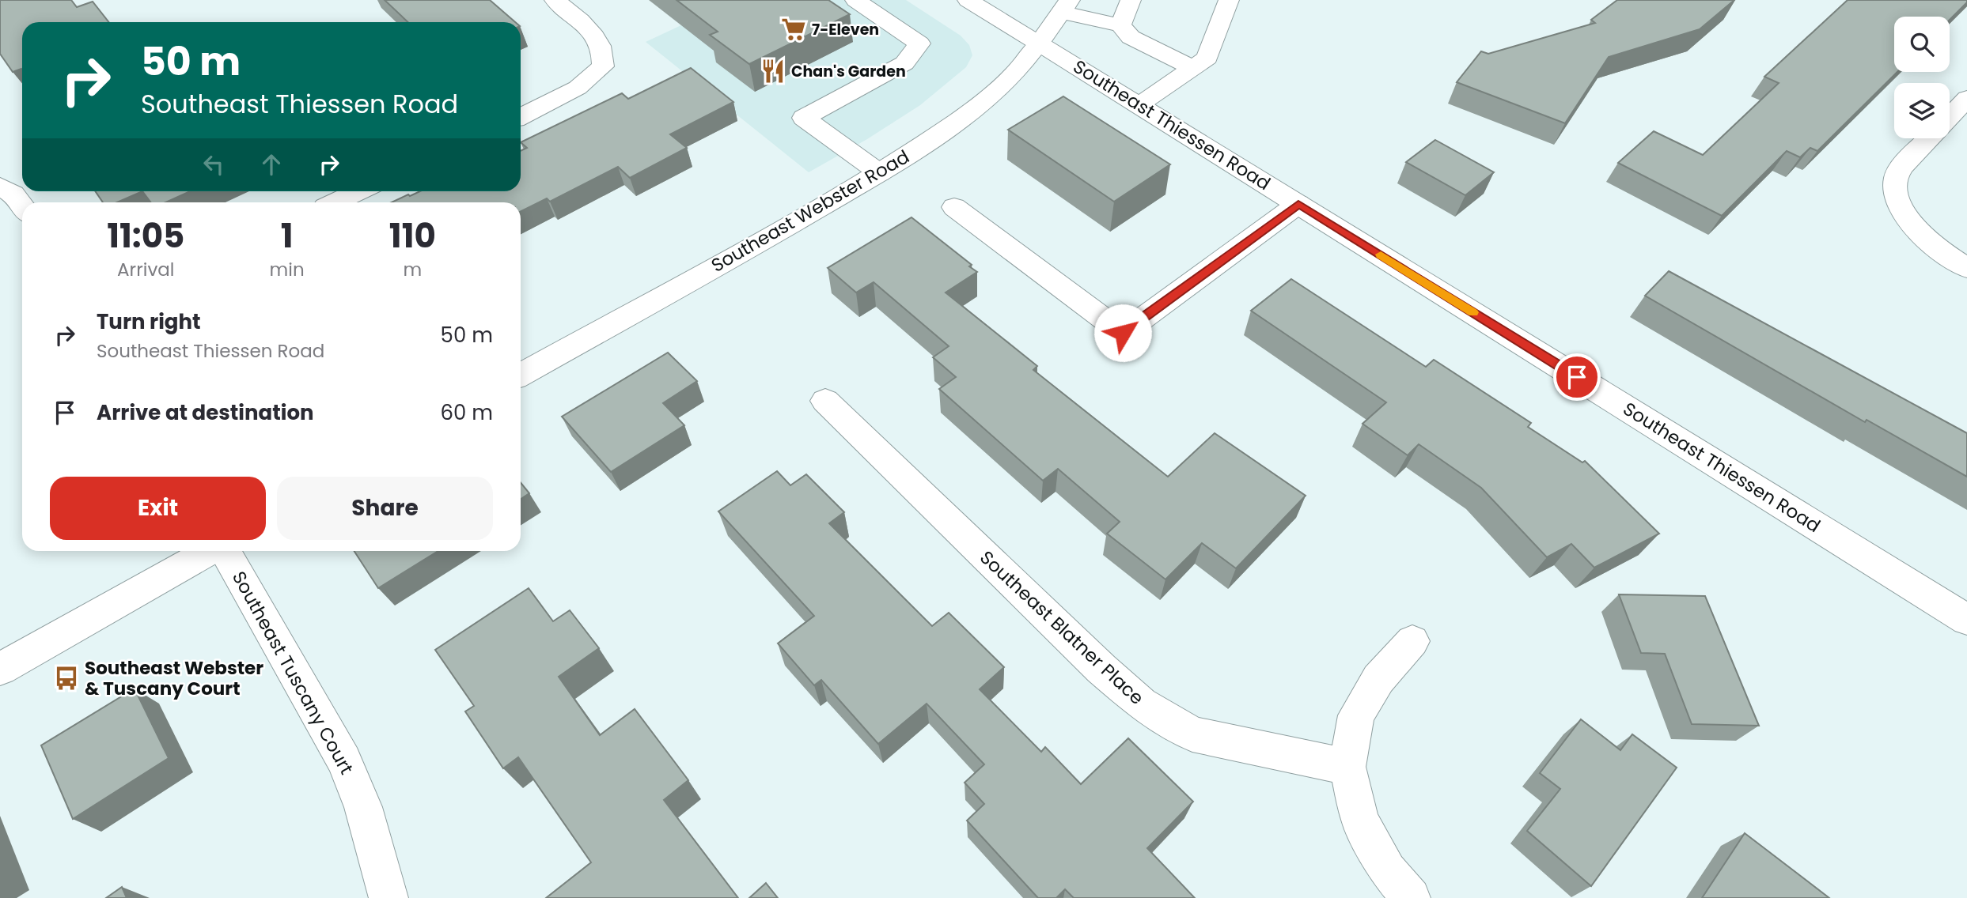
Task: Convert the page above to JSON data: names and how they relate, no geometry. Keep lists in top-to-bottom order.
{
  "streets": {
    "street": [
      "Southeast Thiessen Road",
      "Southeast Webster Road",
      "Southeast Blatner Place",
      "Southeast Tuscany Court"
    ]
  },
  "crossings": [
    ["Southeast Thiessen Road", "Southeast Webster Road"]
  ],
  "places": {
    "supermarket": ["7-Eleven"],
    "restaurant": ["Chan's Garden"],
    "bus stop": ["Southeast Webster & Tuscany Court"]
  },
  "page": {
    "turn": ["50 m", "Southeast Thiessen Road"],
    "eta": [
      "11:05",
      "Arrival",
      "1",
      "min",
      "110",
      "m"
    ],
    "list": [
      {
        "name": "Turn right",
        "note": "Southeast Thiessen Road",
        "value": "50 m"
      },
      {
        "name": "Arrive at destination",
        "value": "60 m"
      }
    ],
    "buttons": ["Exit", "Share"]
  }
}
